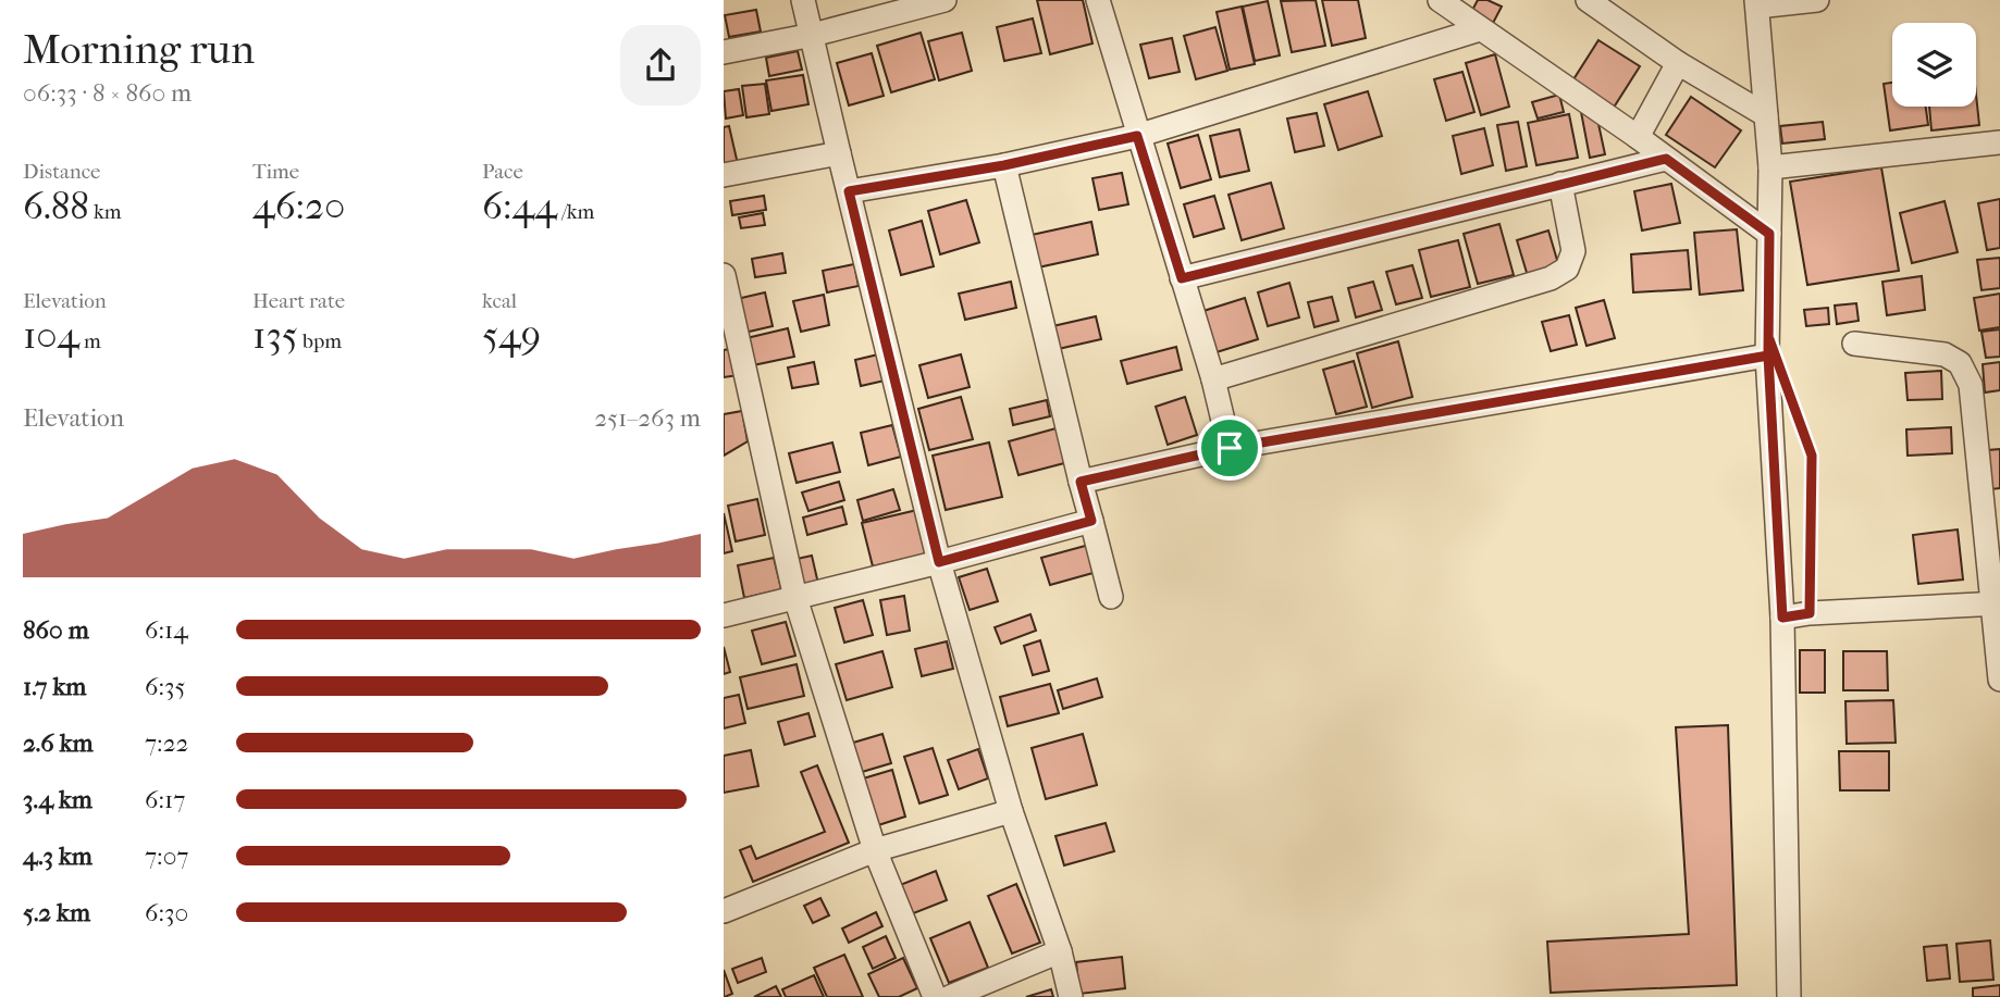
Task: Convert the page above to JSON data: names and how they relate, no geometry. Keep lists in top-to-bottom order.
{
  "page": {
    "heading": ["Morning run", "06:33 · 8 × 860 m"],
    "stats": [
      ["Distance", "6.88 km"],
      ["Time", "46:20"],
      ["Pace", "6:44 /km"],
      ["Elevation", "104 m"],
      ["Heart rate", "135 bpm"],
      ["kcal", "549"]
    ],
    "chart": ["Elevation", "251–263 m"],
    "list": [
      {
        "name": "860 m",
        "note": "6:14"
      },
      {
        "name": "1.7 km",
        "note": "6:35"
      },
      {
        "name": "2.6 km",
        "note": "7:22"
      },
      {
        "name": "3.4 km",
        "note": "6:17"
      },
      {
        "name": "4.3 km",
        "note": "7:07"
      },
      {
        "name": "5.2 km",
        "note": "6:30"
      }
    ]
  }
}
